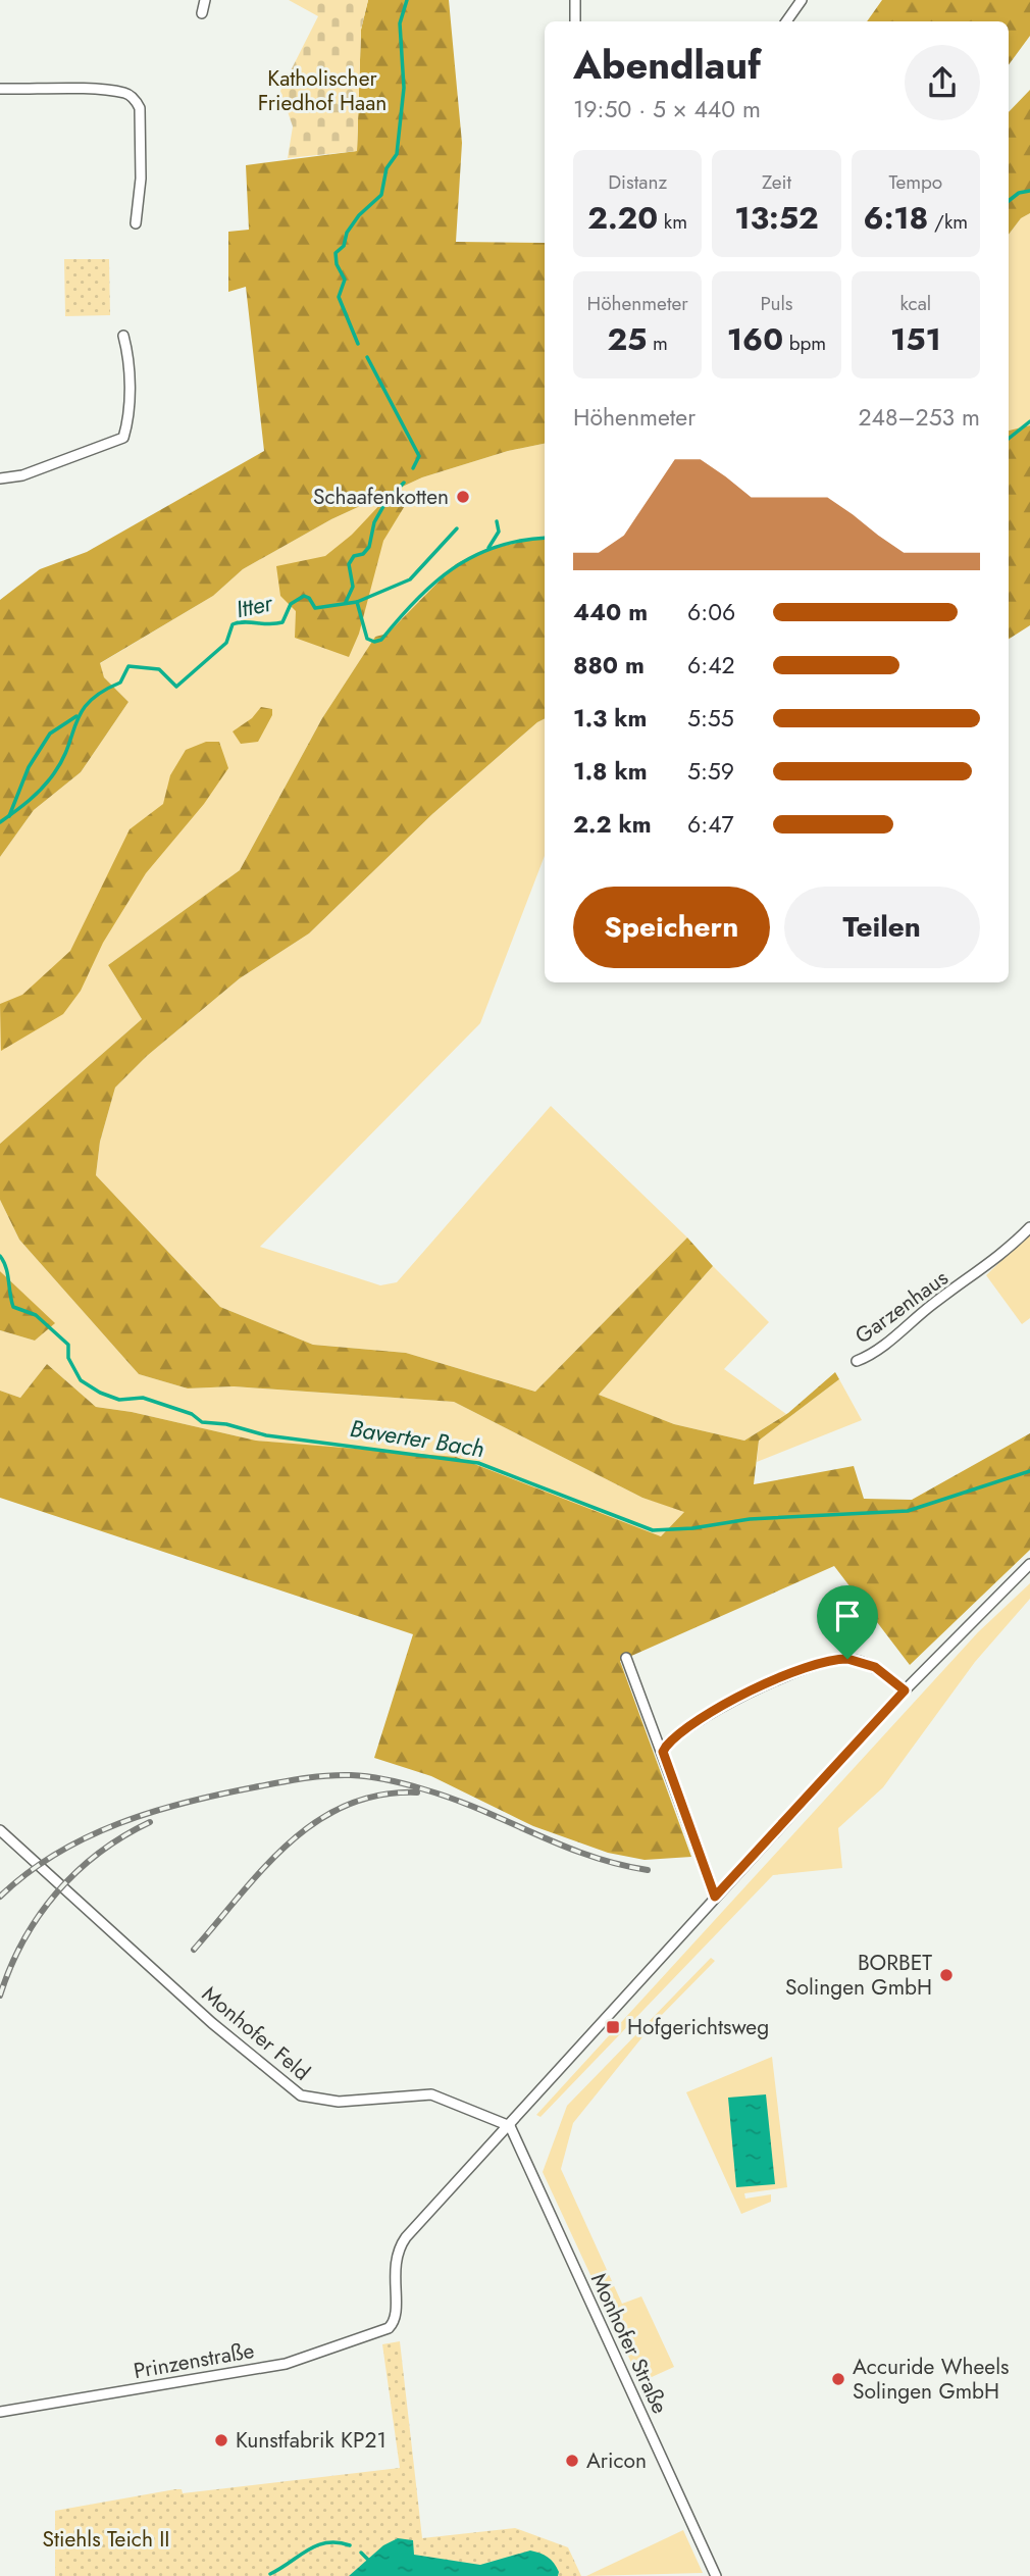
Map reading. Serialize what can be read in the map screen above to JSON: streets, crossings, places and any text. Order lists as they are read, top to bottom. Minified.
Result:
{"streets":{"street":["Garzenhaus","Monhofer Feld","Monhofer Straße","Prinzenstraße"]},"crossings":[["Monhofer Feld","Monhofer Straße"],["Monhofer Feld","Prinzenstraße"],["Monhofer Straße","Prinzenstraße"]],"water":["Itter","Baverter Bach"],"parks":["Katholischer Friedhof Haan","Stiehls Teich II"],"places":{"other":["Schaafenkotten","BORBET Solingen GmbH","Accuride Wheels Solingen GmbH","Kunstfabrik KP21","Aricon"],"transit":["Hofgerichtsweg"]},"page":{"heading":["Abendlauf","19:50 · 5 × 440 m"],"stats":[["Distanz","2.20 km"],["Zeit","13:52"],["Tempo","6:18 /km"],["Höhenmeter","25 m"],["Puls","160 bpm"],["kcal","151"]],"chart":["Höhenmeter","248–253 m"],"list":[{"name":"440 m","note":"6:06"},{"name":"880 m","note":"6:42"},{"name":"1.3 km","note":"5:55"},{"name":"1.8 km","note":"5:59"},{"name":"2.2 km","note":"6:47"}],"buttons":["Speichern","Teilen"]}}
